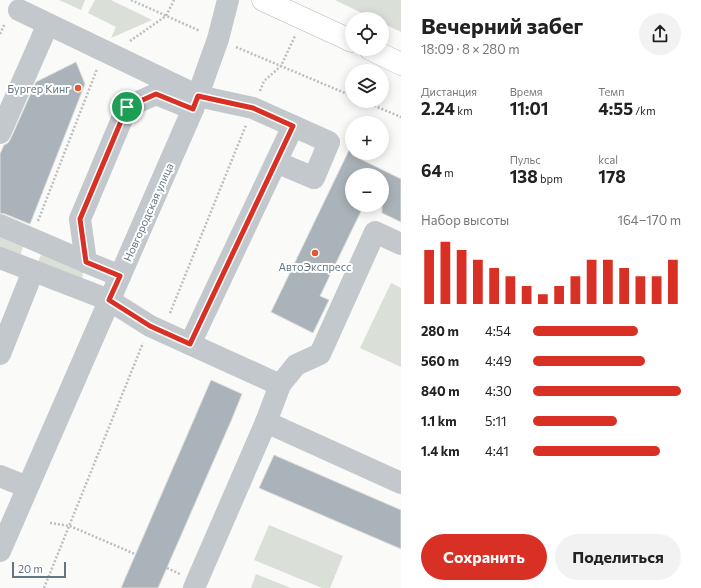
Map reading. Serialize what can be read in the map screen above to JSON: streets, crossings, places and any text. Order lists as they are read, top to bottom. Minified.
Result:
{"streets":{"street":["Новгородская улица"]},"places":["Бургер Кинг","АвтоЭкспресс"],"scale_bar":"20 m","page":{"heading":["Вечерний забег","18:09 · 8 × 280 m"],"map_buttons":["+","−"],"stats":[["Дистанция","2.24 km"],["Время","11:01"],["Темп","4:55 /km"],["64 m"],["Пульс","138 bpm"],["kcal","178"]],"chart":["Набор высоты","164–170 m"],"list":[{"name":"280 m","note":"4:54"},{"name":"560 m","note":"4:49"},{"name":"840 m","note":"4:30"},{"name":"1.1 km","note":"5:11"},{"name":"1.4 km","note":"4:41"}],"buttons":["Сохранить","Поделиться"],"scale":"20 m"}}
